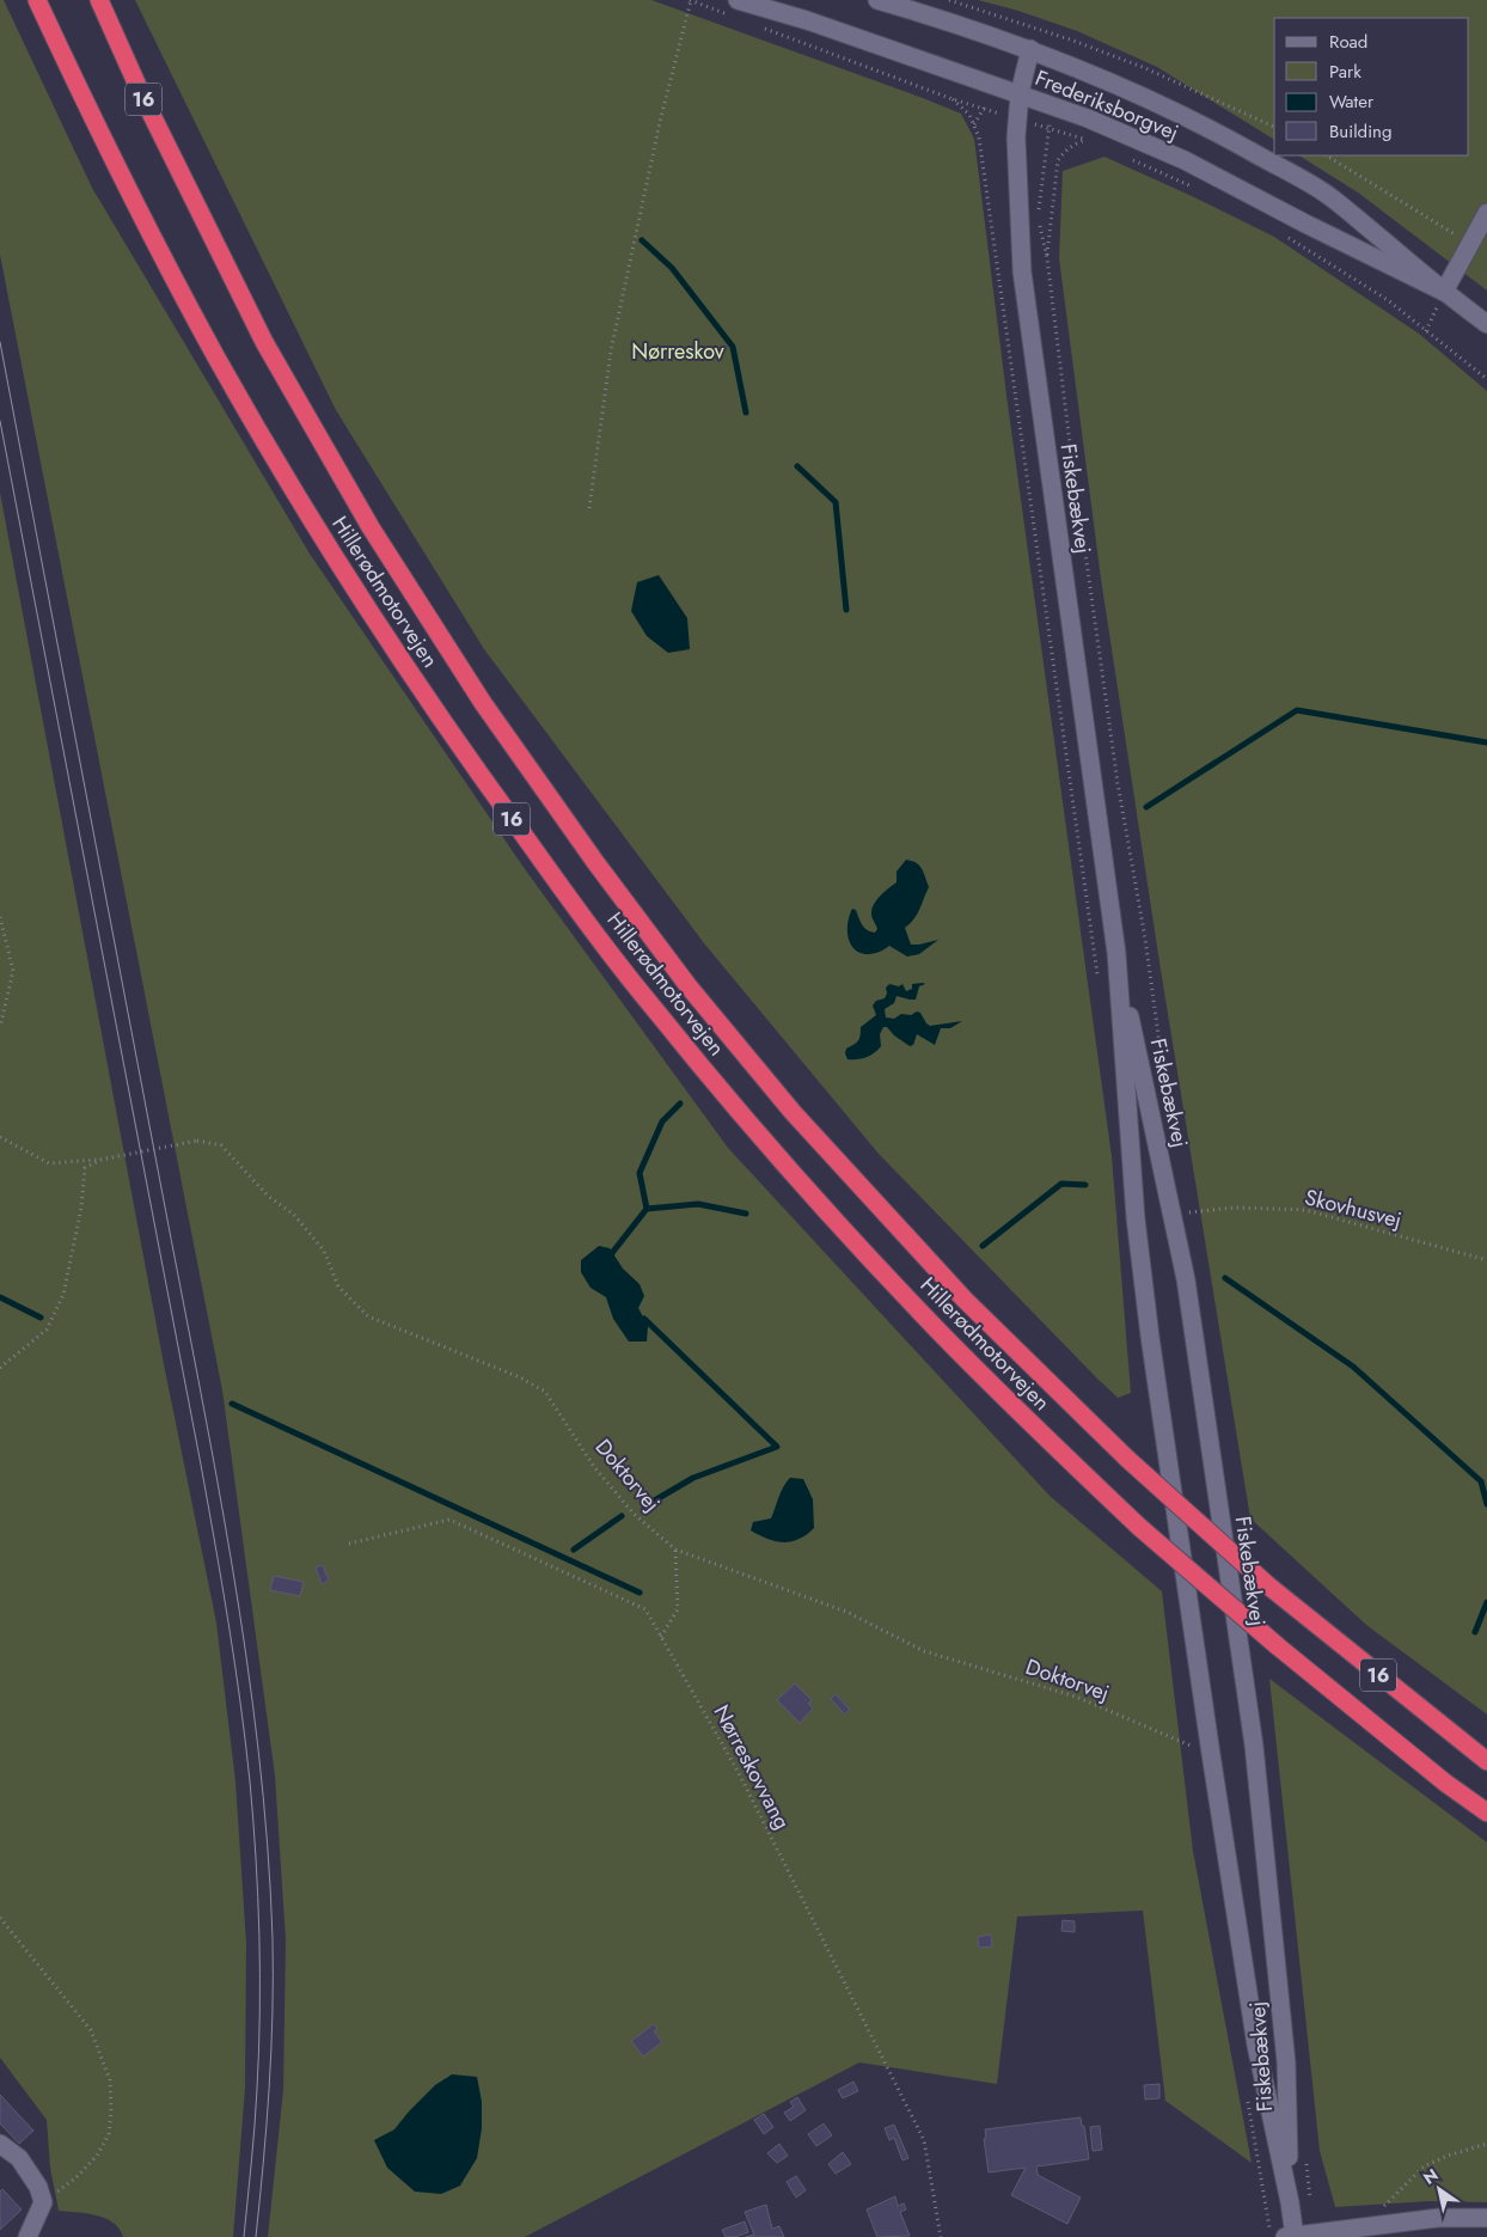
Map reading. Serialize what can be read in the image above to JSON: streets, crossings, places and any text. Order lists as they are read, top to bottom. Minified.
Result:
{"streets":{"highway":["16","Hillerødmotorvejen"],"street":["Frederiksborgvej","Fiskebækvej"],"path":["Skovhusvej","Doktorvej","Nørreskovvang"]},"crossings":[["Frederiksborgvej","Fiskebækvej"],["Fiskebækvej","Skovhusvej"],["Fiskebækvej","Doktorvej"]],"parks":["Nørreskov"],"legend":["Road","Park","Water","Building"],"north":"top left"}
